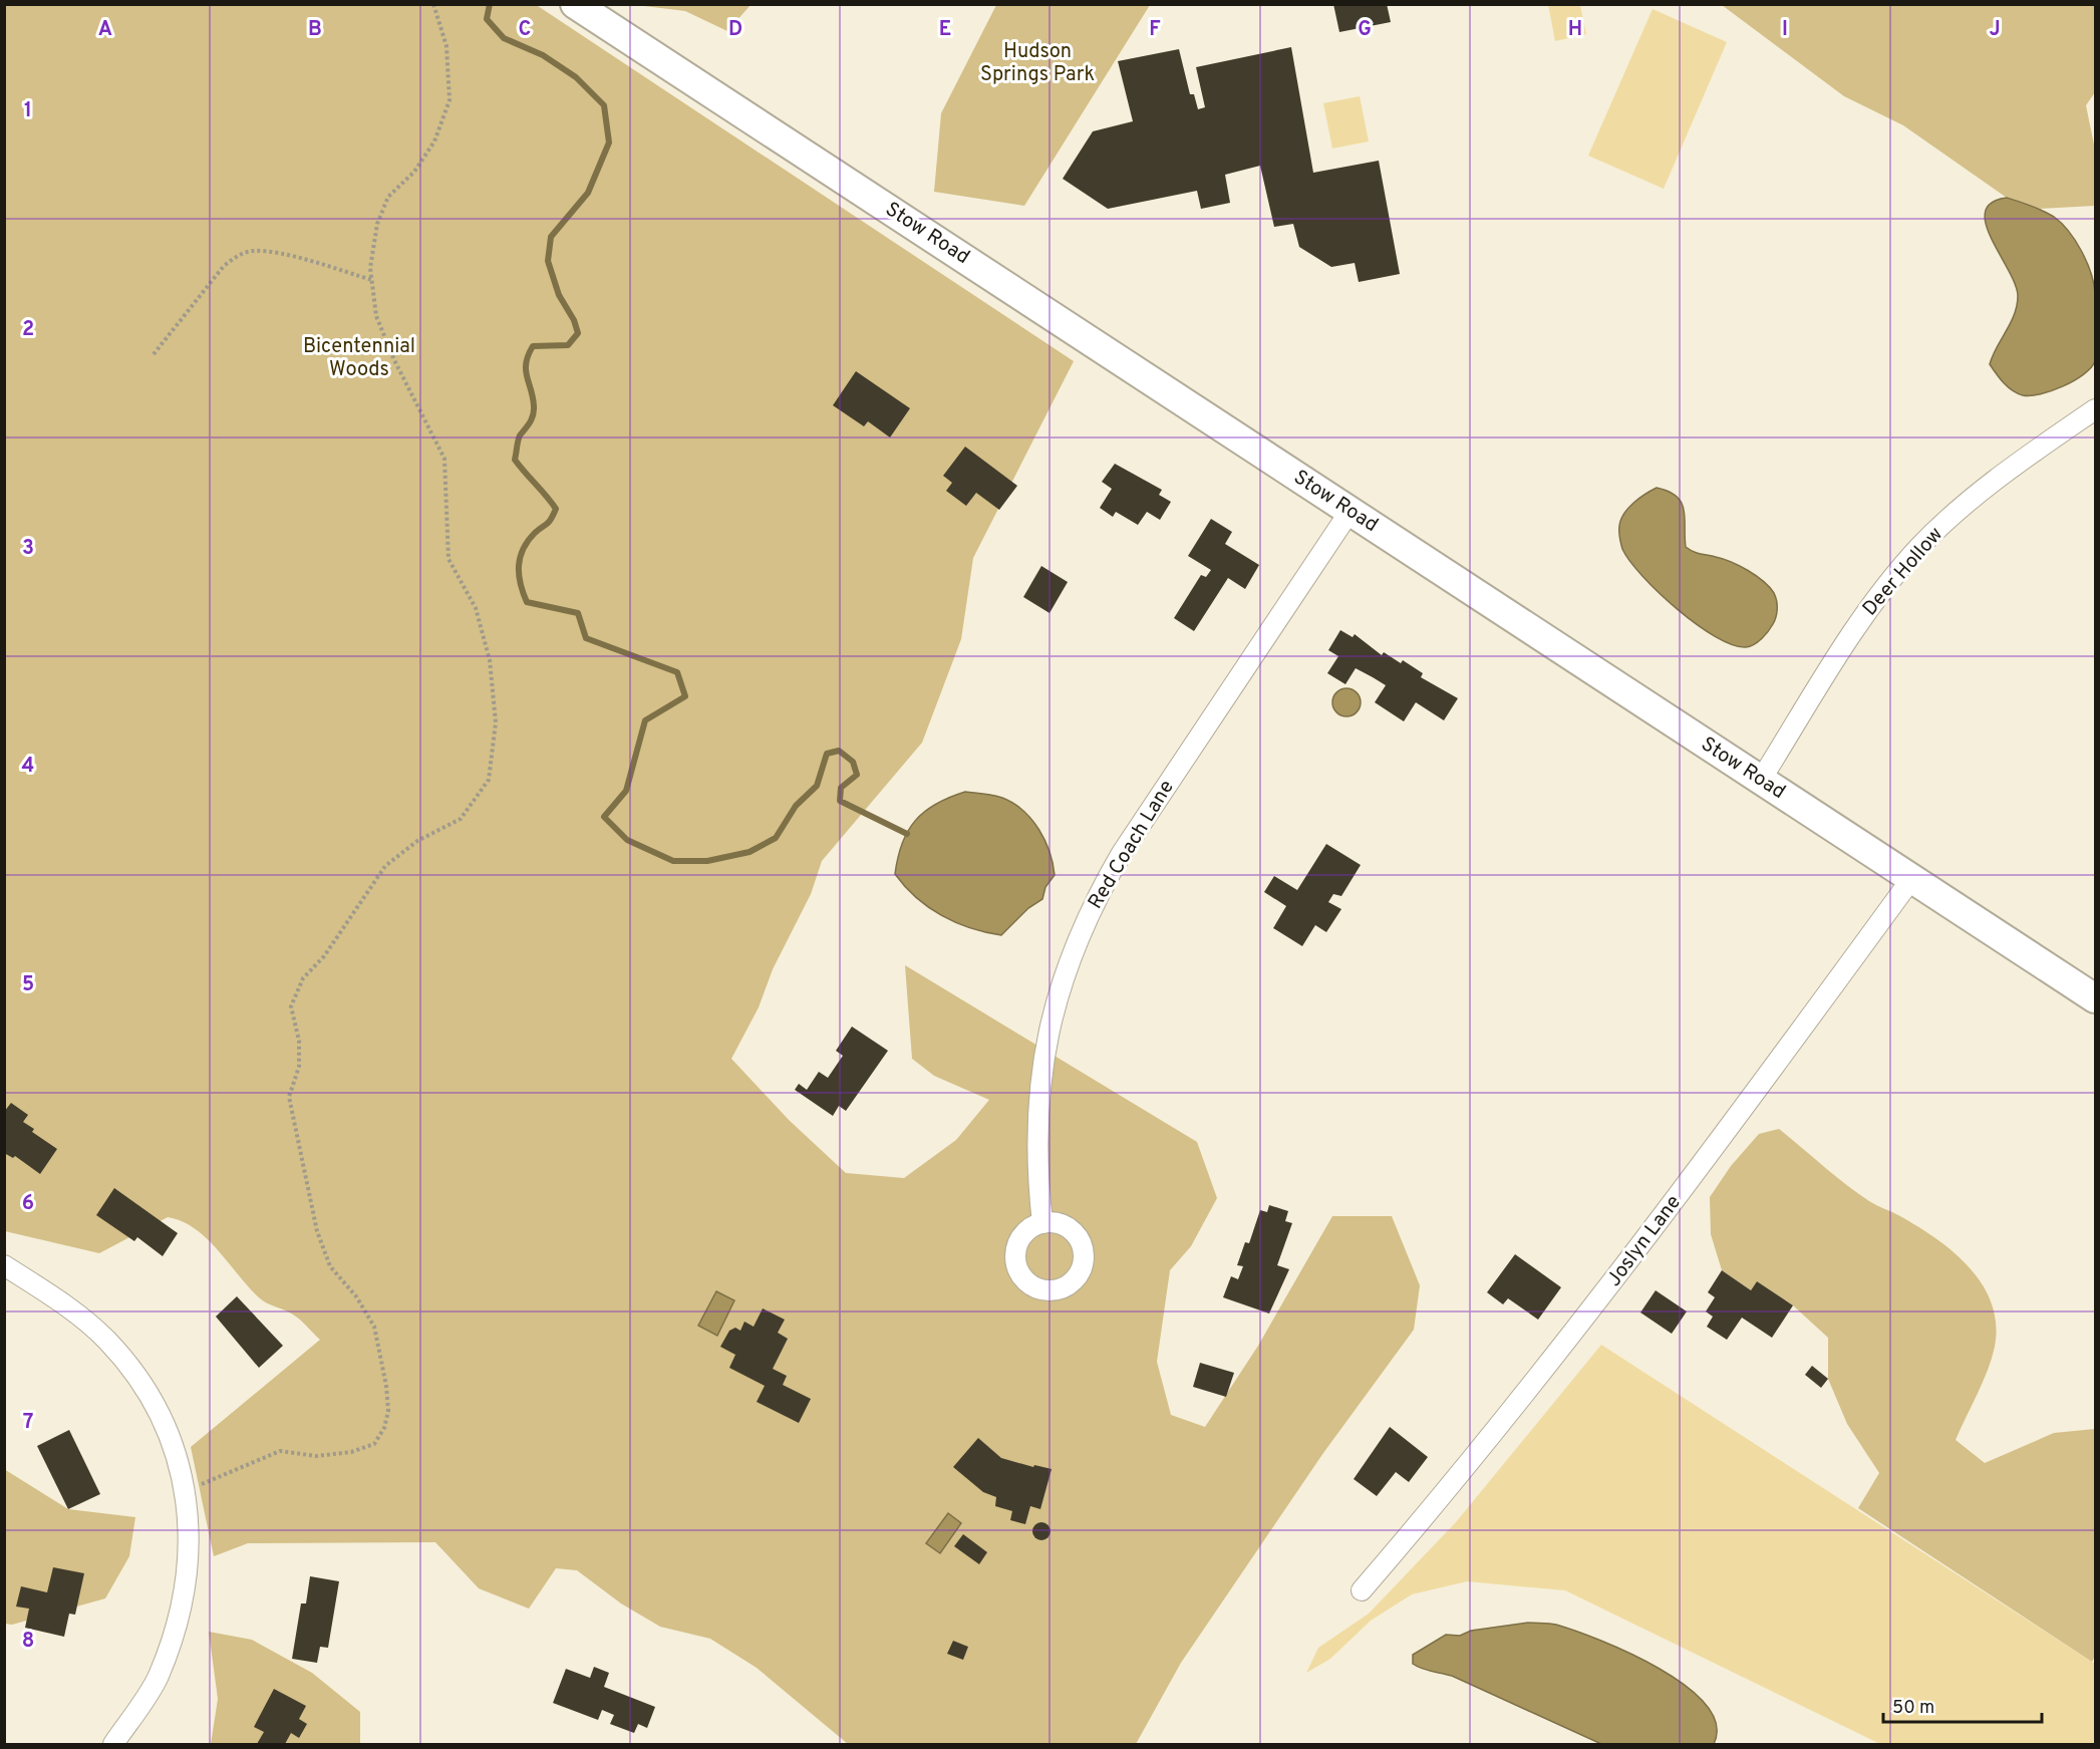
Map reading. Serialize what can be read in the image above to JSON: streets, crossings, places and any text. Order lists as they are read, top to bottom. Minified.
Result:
{"streets":{"street":["Stow Road","Deer Hollow","Red Coach Lane","Joslyn Lane"]},"crossings":[["Stow Road","Deer Hollow"],["Stow Road","Red Coach Lane"],["Stow Road","Joslyn Lane"]],"parks":["Hudson Springs Park","Bicentennial Woods"],"scale_bar":"50 m","grid":{"columns":["A","B","C","D","E","F","G","H","I","J"],"rows":["1","2","3","4","5","6","7","8"]}}
